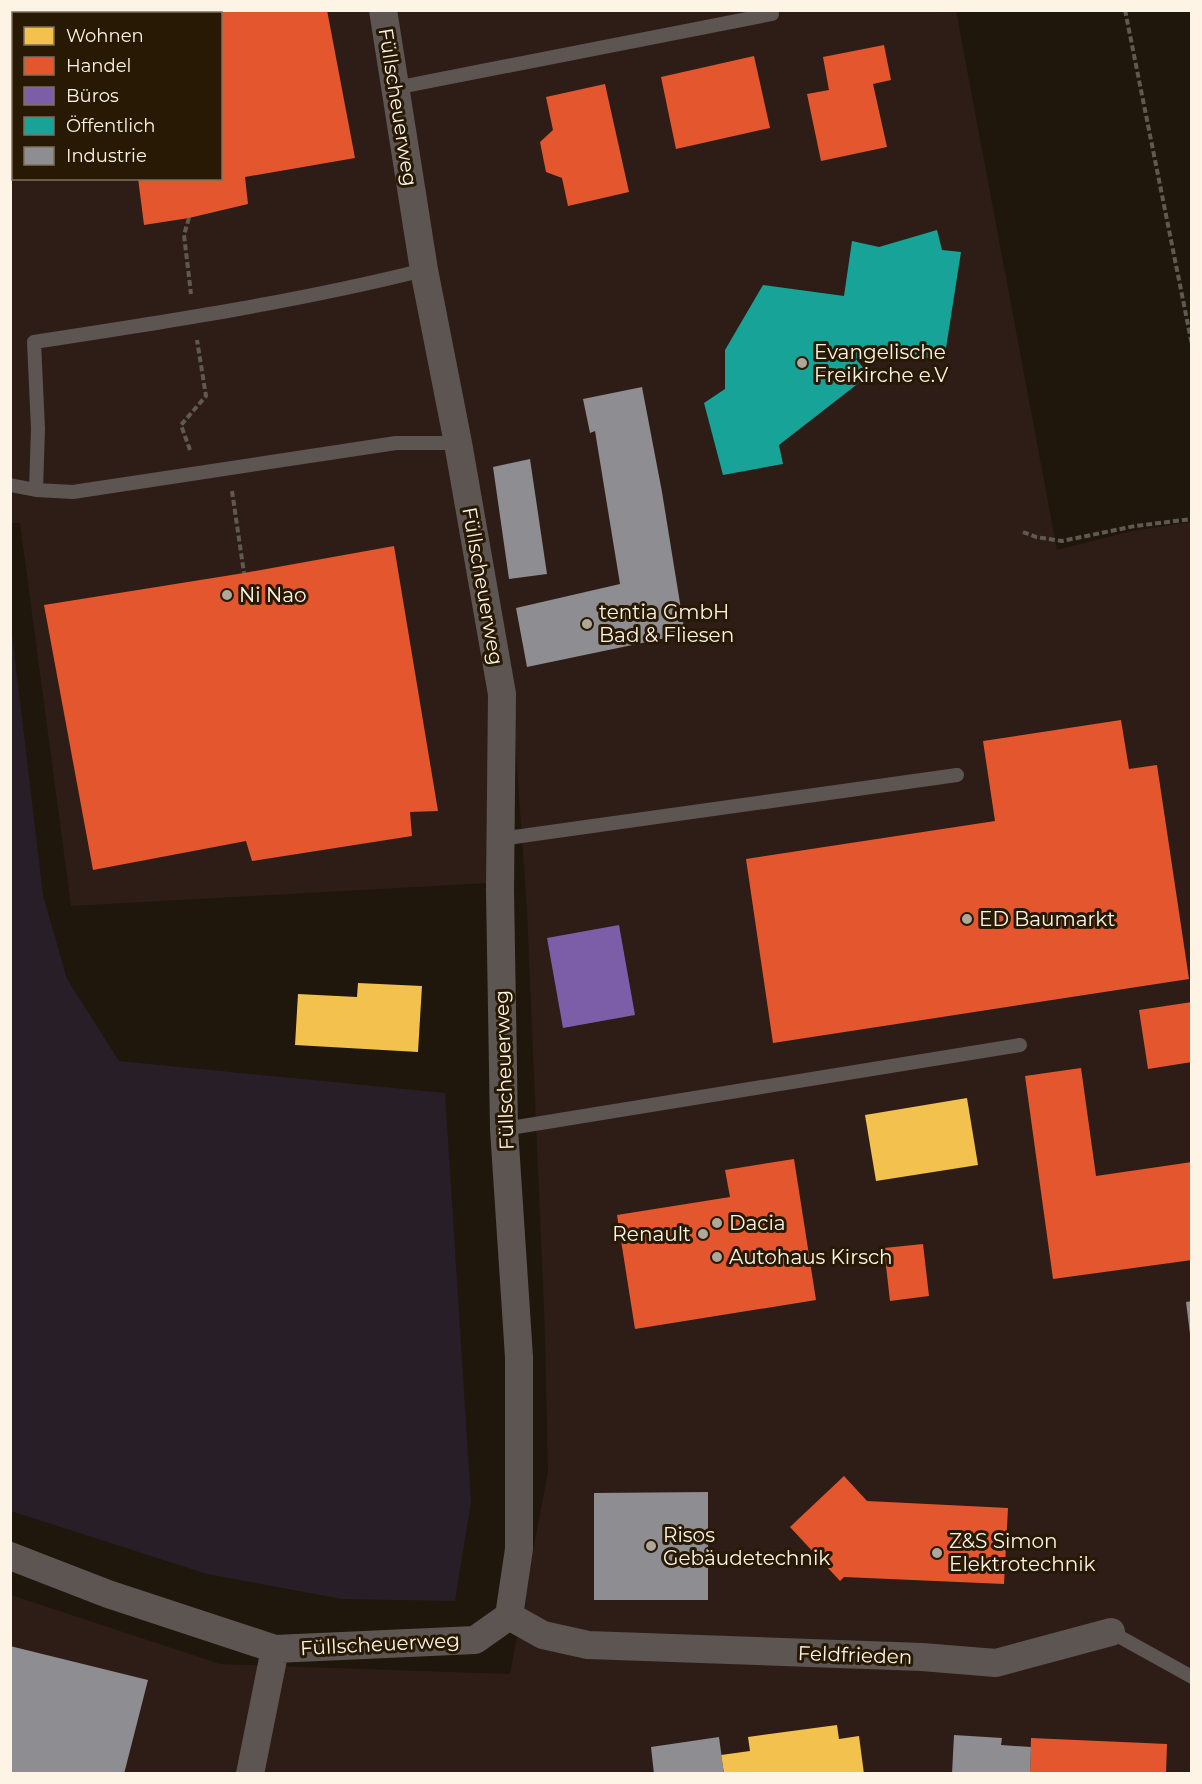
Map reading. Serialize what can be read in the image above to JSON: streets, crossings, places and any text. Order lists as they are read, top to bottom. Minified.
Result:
{"streets":{"street":["Füllscheuerweg","Feldfrieden"]},"crossings":[["Füllscheuerweg","Feldfrieden"]],"places":["Evangelische Freikirche e.V","Ni Nao","tentia GmbH Bad & Fliesen","ED Baumarkt","Dacia","Renault","Autohaus Kirsch","Risos Gebäudetechnik","Z&S Simon Elektrotechnik"],"legend":["Wohnen","Handel","Büros","Öffentlich","Industrie"]}
